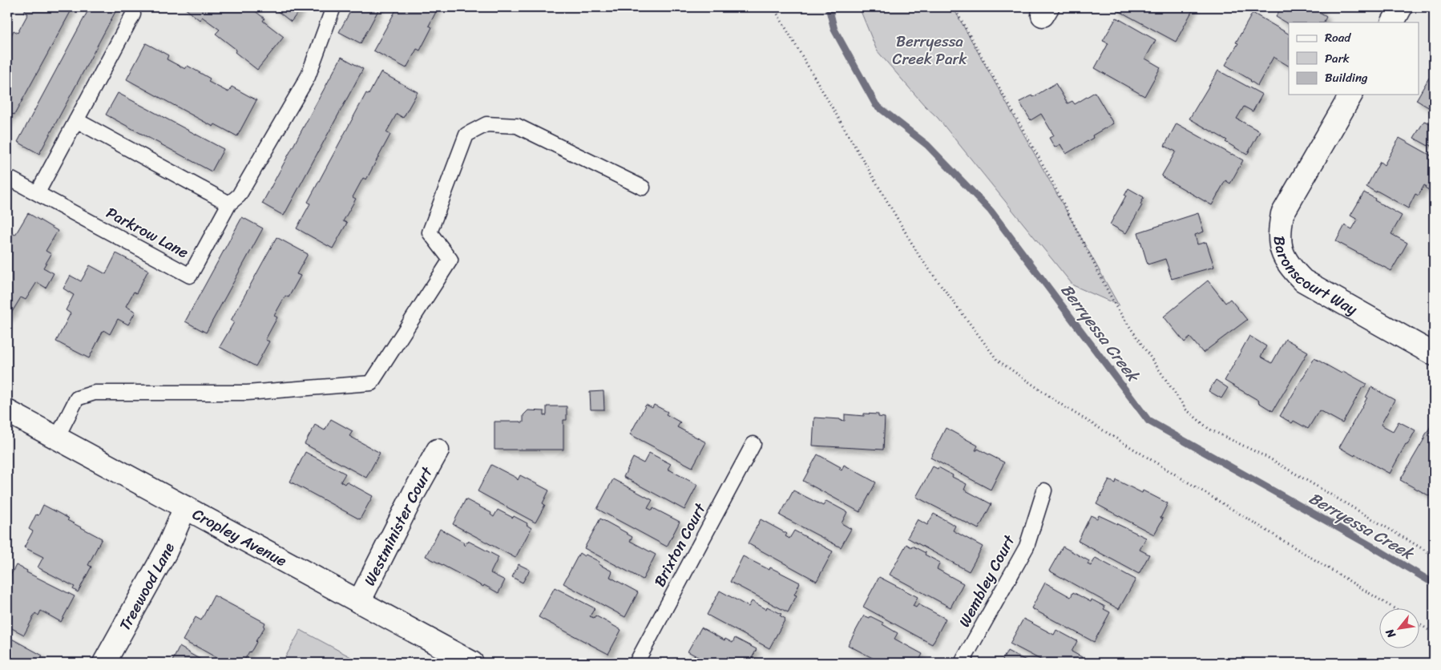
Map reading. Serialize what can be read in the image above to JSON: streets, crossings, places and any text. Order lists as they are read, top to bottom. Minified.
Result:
{"streets":{"street":["Baronscourt Way","Westminister Court","Cropley Avenue","Treewood Lane"],"lane":["Parkrow Lane","Brixton Court","Wembley Court"]},"crossings":[["Westminister Court","Cropley Avenue"],["Cropley Avenue","Treewood Lane"]],"water":["Berryessa Creek"],"parks":["Berryessa Creek Park"],"legend":["Road","Park","Building"],"north":"bottom left"}
